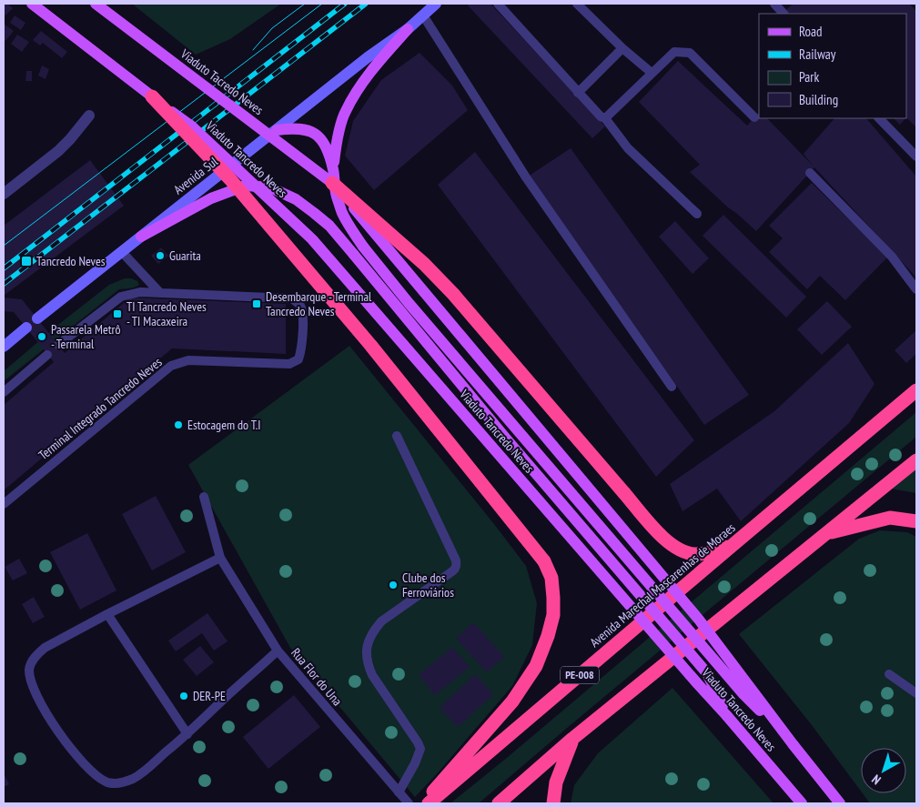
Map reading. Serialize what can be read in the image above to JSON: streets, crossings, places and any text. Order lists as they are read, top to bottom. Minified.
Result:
{"streets":{"highway":["Avenida Marechal Mascarenhas de Moraes","PE-008"],"main road":["Viaduto Tacredo Neves","Viaduto Tancredo Neves"],"street":["Avenida Sul"],"lane":["Terminal Integrado Tancredo Neves","Rua Flor do Una"]},"crossings":[["Viaduto Tacredo Neves","Viaduto Tancredo Neves"]],"places":{"other":["Guarita","Passarela Metrô - Terminal","Estocagem do T.I","Clube dos Ferroviários","DER-PE"],"transit":["Tancredo Neves","Desembarque - Terminal Tancredo Neves","TI Tancredo Neves - TI Macaxeira"]},"legend":["Road","Railway","Park","Building"],"north":"bottom left"}
